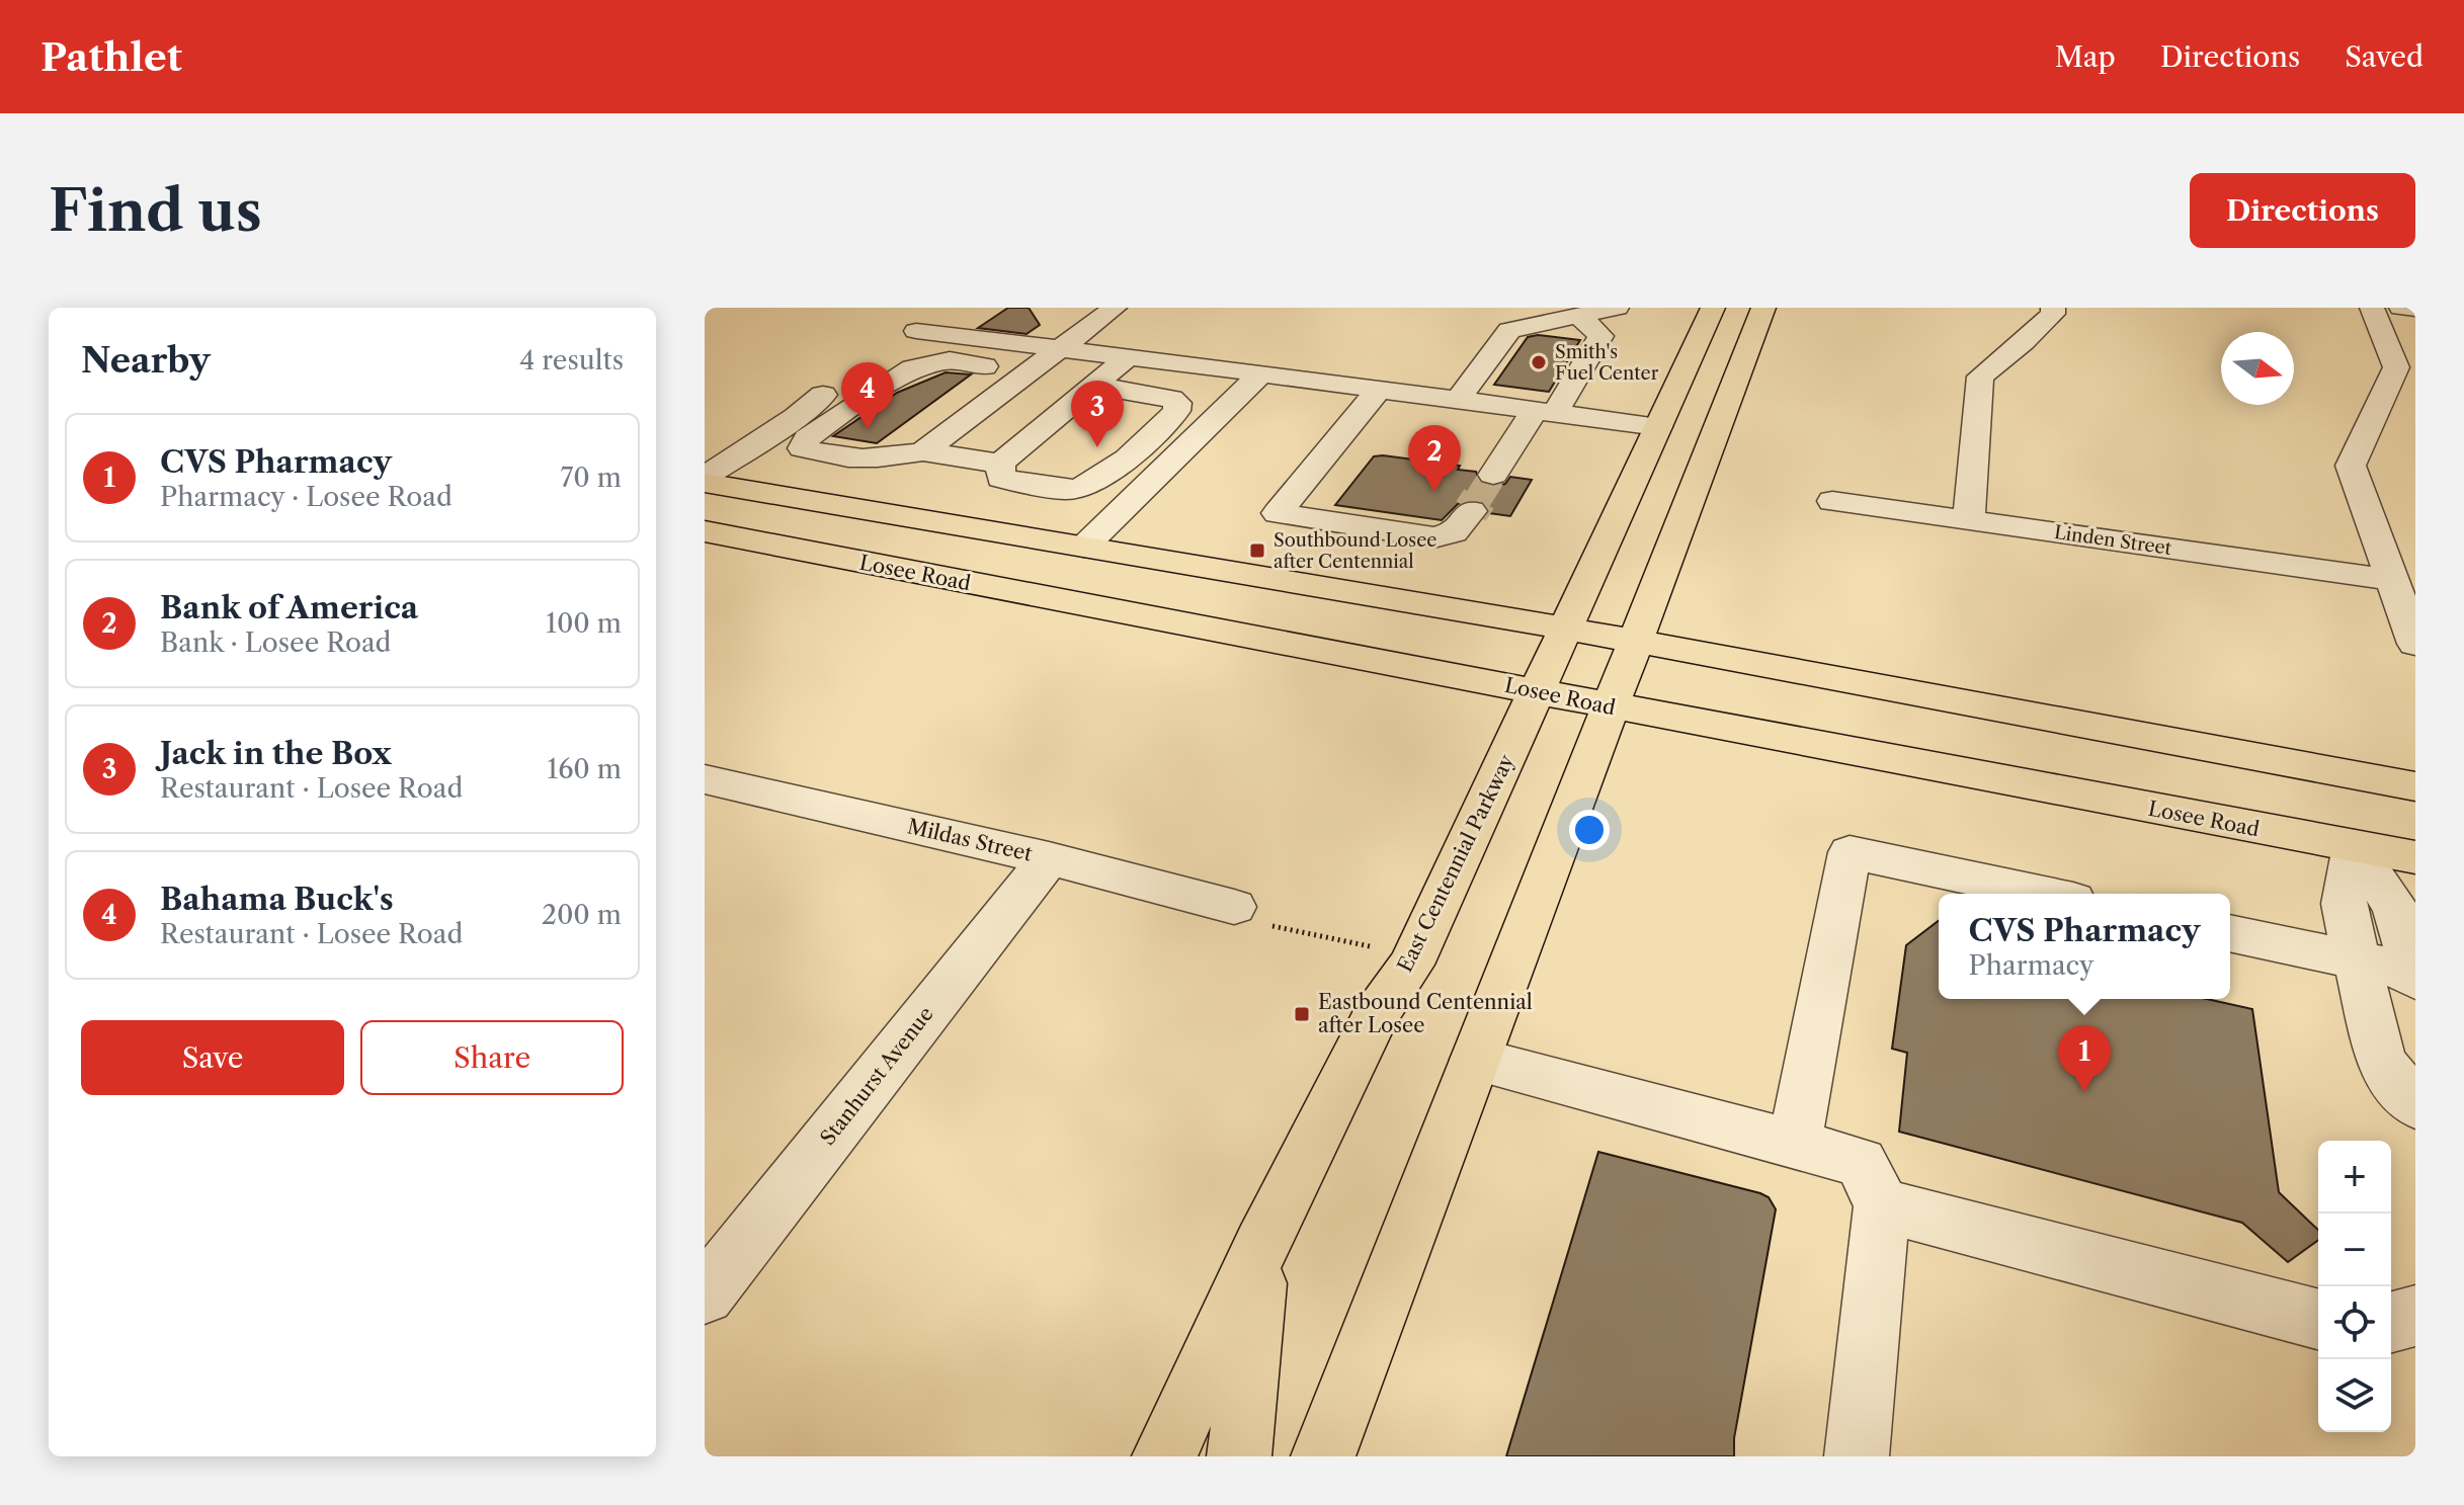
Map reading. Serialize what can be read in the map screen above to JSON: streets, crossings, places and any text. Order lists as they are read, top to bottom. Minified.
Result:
{"streets":{"main road":["Losee Road","East Centennial Parkway"],"street":["Linden Street","Mildas Street","Stanhurst Avenue"]},"crossings":[["Losee Road","East Centennial Parkway"],["Mildas Street","Stanhurst Avenue"]],"places":{"other":["Smith's Fuel Center"],"transit":["Southbound Losee after Centennial","Eastbound Centennial after Losee"]},"north":"right","page":{"header":"Pathlet","nav":["Map","Directions","Saved"],"buttons":["Directions",["Save","Share"]],"title":"Find us","heading":["Nearby","4 results"],"pins":["4","3","2","1"],"list":[{"mark":"1","name":"CVS Pharmacy","note":"Pharmacy · Losee Road","value":"70 m"},{"mark":"2","name":"Bank of America","note":"Bank · Losee Road","value":"100 m"},{"mark":"3","name":"Jack in the Box","note":"Restaurant · Losee Road","value":"160 m"},{"mark":"4","name":"Bahama Buck's","note":"Restaurant · Losee Road","value":"200 m"}],"popup":["CVS Pharmacy","Pharmacy"],"map_buttons":["+","−"]}}
